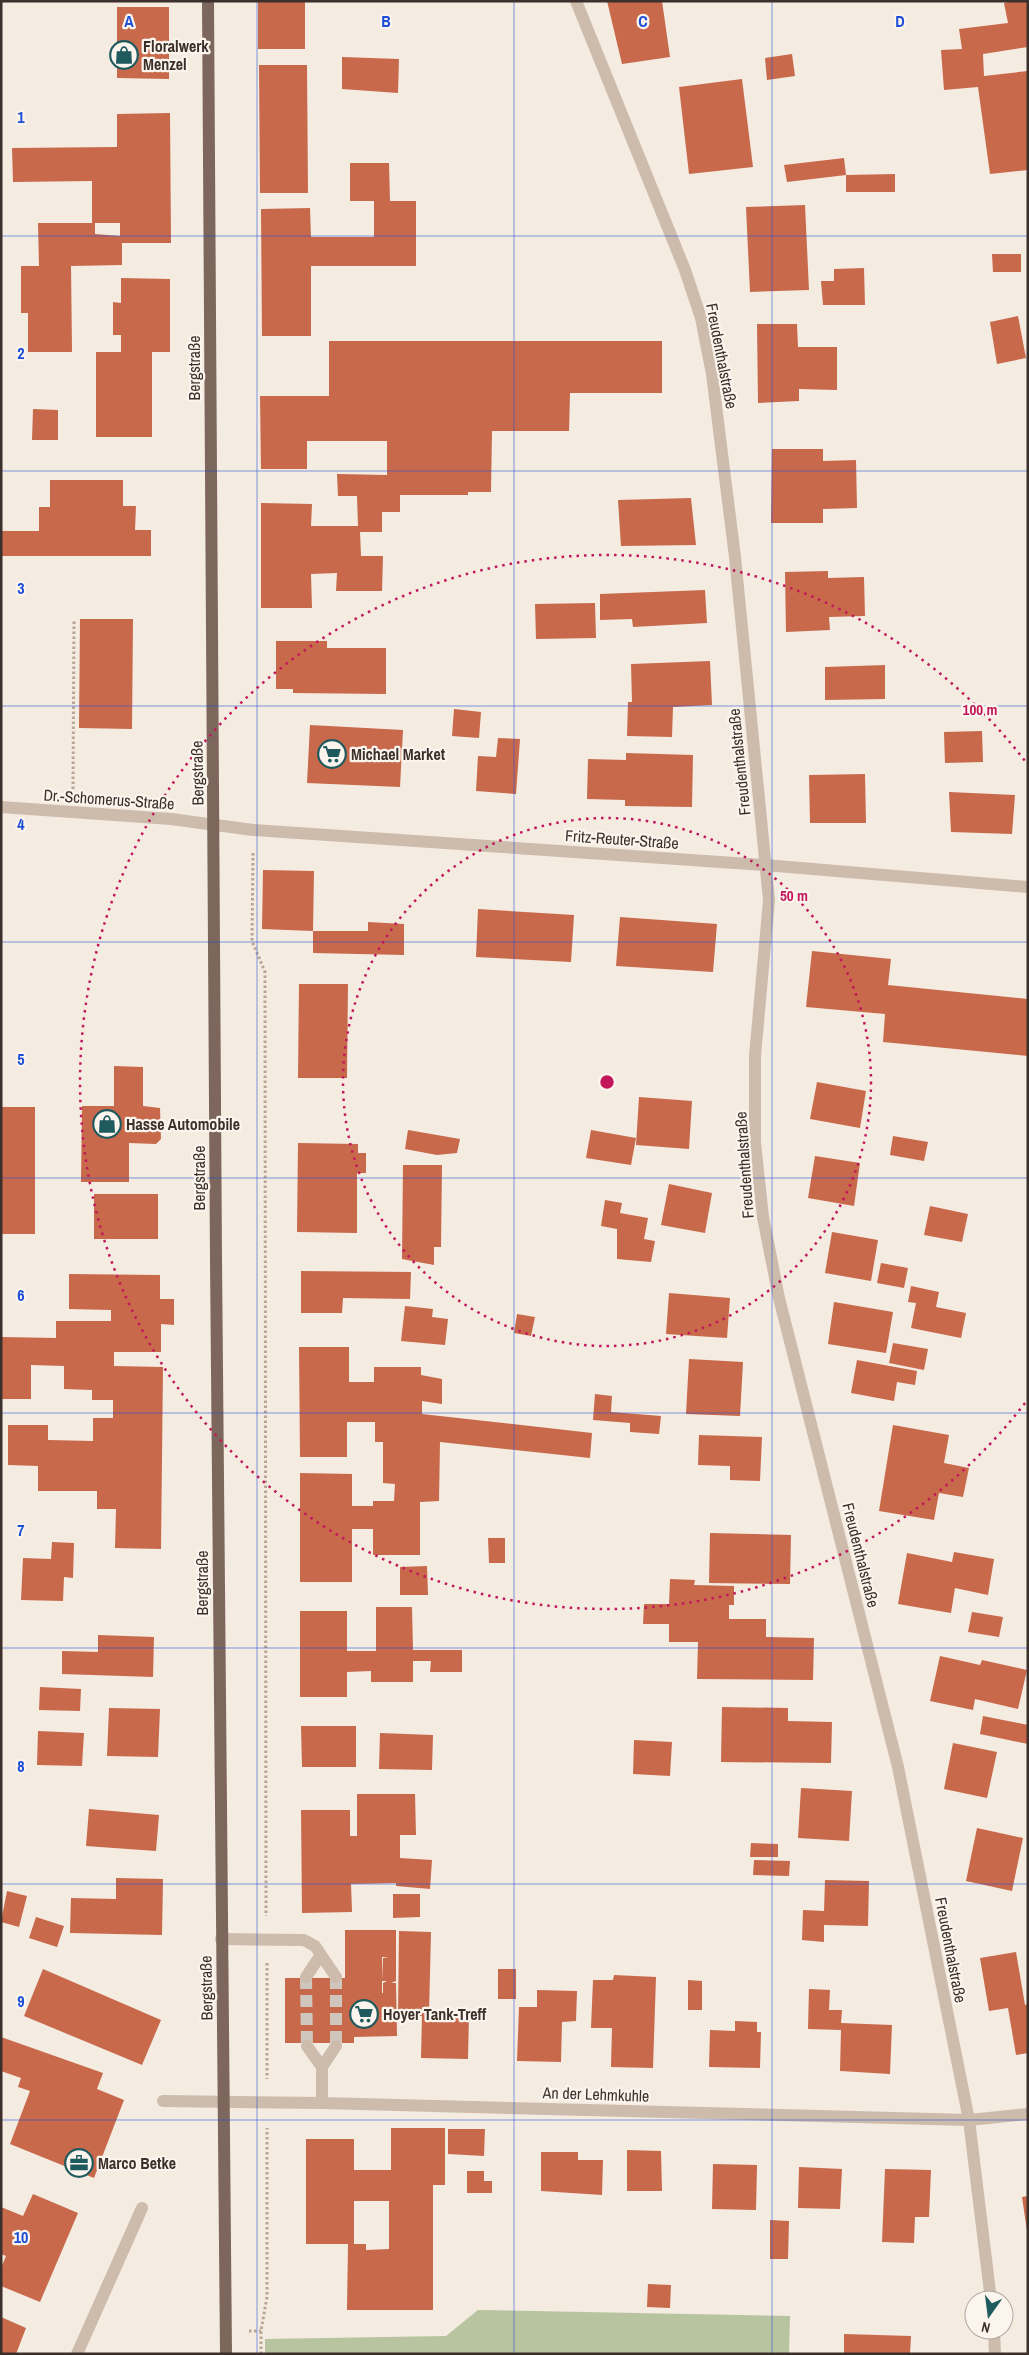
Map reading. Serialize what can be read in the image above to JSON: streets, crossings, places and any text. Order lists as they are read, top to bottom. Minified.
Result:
{"streets":{"main road":["Bergstraße"],"street":["Freudenthalstraße","Dr.-Schomerus-Straße","Fritz-Reuter-Straße","An der Lehmkuhle"]},"crossings":[["Freudenthalstraße","Fritz-Reuter-Straße"],["Freudenthalstraße","An der Lehmkuhle"],["Bergstraße","Dr.-Schomerus-Straße"],["Bergstraße","Fritz-Reuter-Straße"],["Bergstraße","An der Lehmkuhle"],["Dr.-Schomerus-Straße","Fritz-Reuter-Straße"]],"places":{"shop":["Floralwerk Menzel","Hasse Automobile"],"supermarket":["Michael Market","Hoyer Tank-Treff"],"office":["Marco Betke"]},"north":"bottom","grid":{"columns":["A","B","C","D"],"rows":["1","2","3","4","5","6","7","8","9","10"]},"rings":["100 m","50 m"]}
